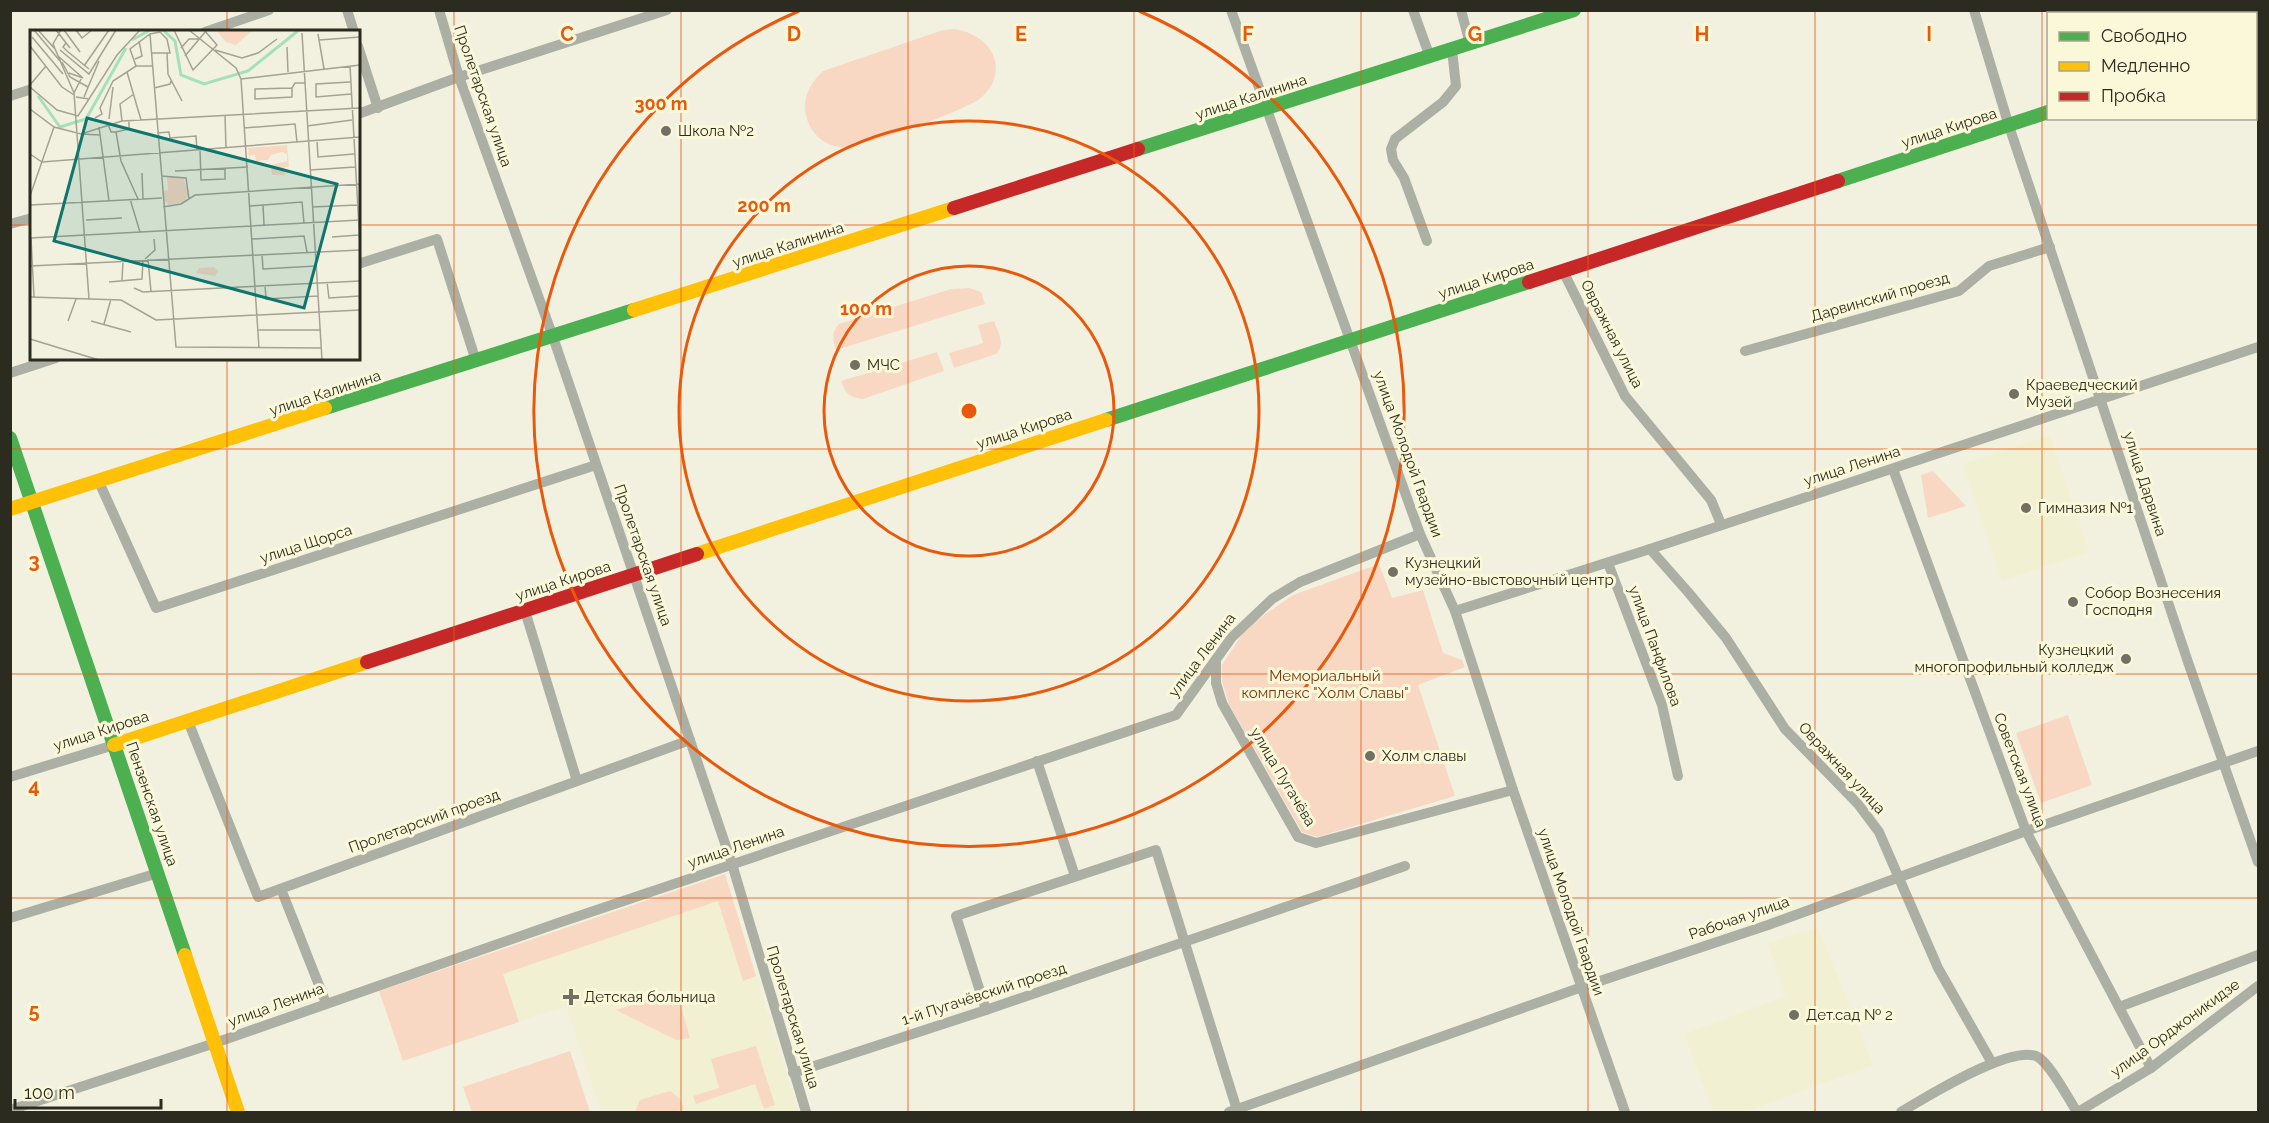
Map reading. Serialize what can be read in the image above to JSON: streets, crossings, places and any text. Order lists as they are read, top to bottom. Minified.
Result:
{"streets":{"street":["Пролетарская улица","улица Калинина","улица Кирова","Дарвинский проезд","Овражная улица","улица Молодой Гвардии","улица Ленина","улица Дарвина","улица Щорса","улица Панфилова","Советская улица","улица Пугачёва","Пензенская улица","Пролетарский проезд","Рабочая улица","1-й Пугачёвский проезд","улица Орджоникидзе"]},"crossings":[["Пролетарская улица","улица Калинина"],["Пролетарская улица","улица Кирова"],["Пролетарская улица","улица Ленина"],["Пролетарская улица","улица Щорса"],["Пролетарская улица","Пролетарский проезд"],["Пролетарская улица","1-й Пугачёвский проезд"],["улица Калинина","улица Молодой Гвардии"],["улица Калинина","улица Щорса"],["улица Калинина","Пензенская улица"],["улица Кирова","Овражная улица"],["улица Кирова","улица Молодой Гвардии"],["улица Кирова","улица Дарвина"],["улица Кирова","Пензенская улица"],["улица Кирова","Пролетарский проезд"],["Дарвинский проезд","улица Дарвина"],["Овражная улица","улица Ленина"],["Овражная улица","Рабочая улица"],["Овражная улица","улица Орджоникидзе"],["улица Молодой Гвардии","улица Ленина"],["улица Молодой Гвардии","улица Пугачёва"],["улица Молодой Гвардии","Рабочая улица"],["улица Ленина","улица Дарвина"],["улица Ленина","улица Панфилова"],["улица Ленина","Советская улица"],["улица Ленина","улица Пугачёва"],["улица Ленина","Пензенская улица"],["улица Дарвина","Рабочая улица"],["Советская улица","Рабочая улица"],["Советская улица","улица Орджоникидзе"]],"parks":["Мемориальный комплекс \"Холм Славы\""],"places":{"other":["Школа №2","МЧС","Краеведческий Музей","Гимназия №1","Кузнецкий музейно-выстовочный центр","Собор Вознесения Господня","Кузнецкий многопрофильный колледж","Холм славы","Дет.сад № 2"],"health":["Детская больница"]},"legend":["Свободно","Медленно","Пробка"],"scale_bar":"100 m","grid":{"columns":["C","D","E","F","G","H","I"],"rows":["3","4","5"]},"rings":["300 m","200 m","100 m"]}
